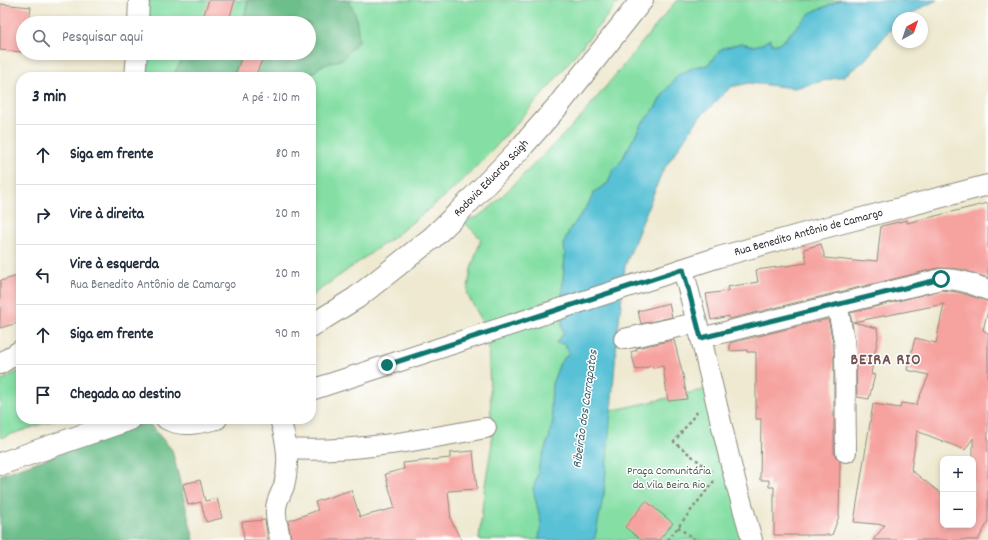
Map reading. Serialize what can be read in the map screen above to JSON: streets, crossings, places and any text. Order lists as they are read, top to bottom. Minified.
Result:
{"streets":{"highway":["Rodovia Eduardo Saigh"],"street":["Rua Benedito Antônio de Camargo"]},"districts":["BEIRA RIO"],"water":["Ribeirão dos Carrapatos"],"parks":["Praça Comunitária da Vila Beira Rio"],"north":"top right","page":{"search":"Pesquisar aqui","heading":["3 min","A pé · 210 m"],"list":[["Siga em frente","80 m"],["Vire à direita","20 m"],["Vire à esquerda","Rua Benedito Antônio de Camargo","20 m"],["Siga em frente","90 m"],"Chegada ao destino"],"map_buttons":["+","−"]}}
